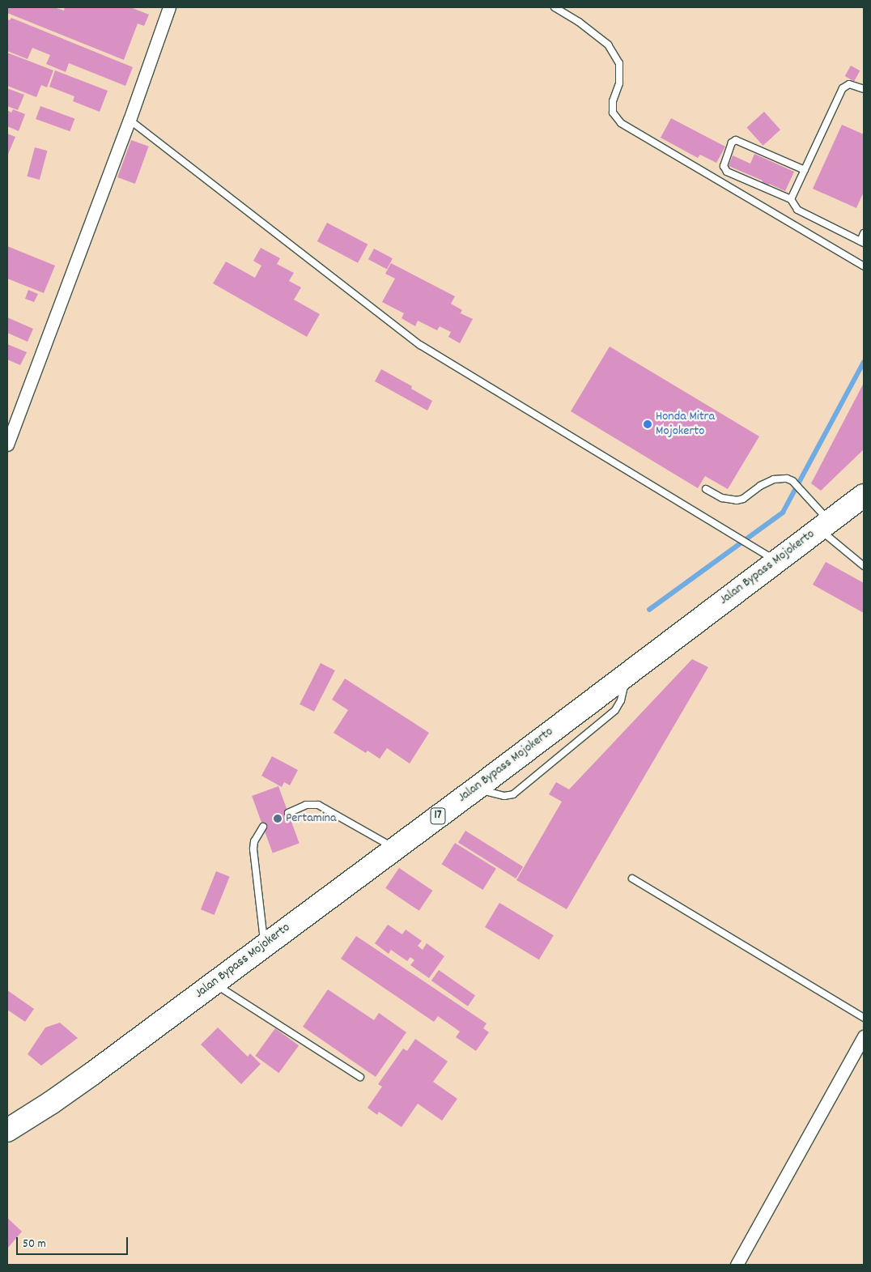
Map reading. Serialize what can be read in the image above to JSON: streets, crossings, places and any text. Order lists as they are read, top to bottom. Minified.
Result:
{"streets":{"highway":["Jalan Bypass Mojokerto","17"]},"places":["Honda Mitra Mojokerto","Pertamina"],"scale_bar":"50 m"}
